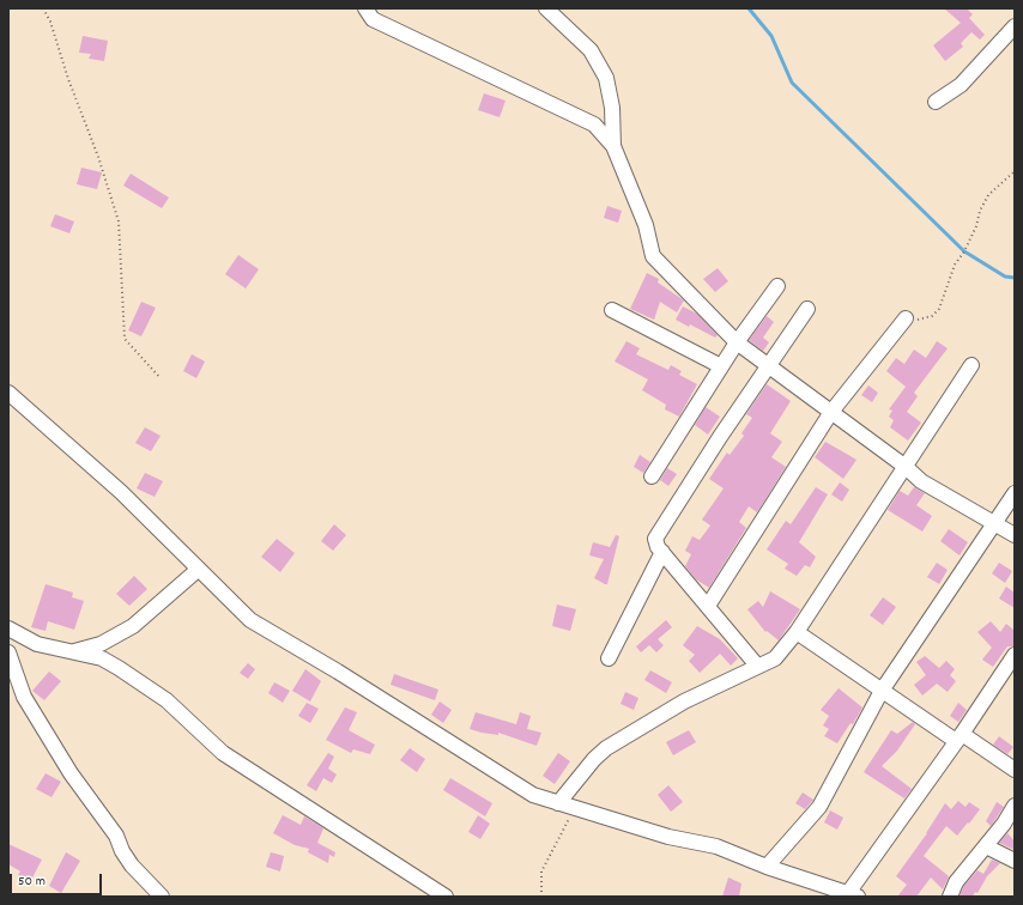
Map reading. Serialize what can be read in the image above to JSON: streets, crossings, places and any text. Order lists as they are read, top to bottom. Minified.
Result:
{"scale_bar":"50 m"}
